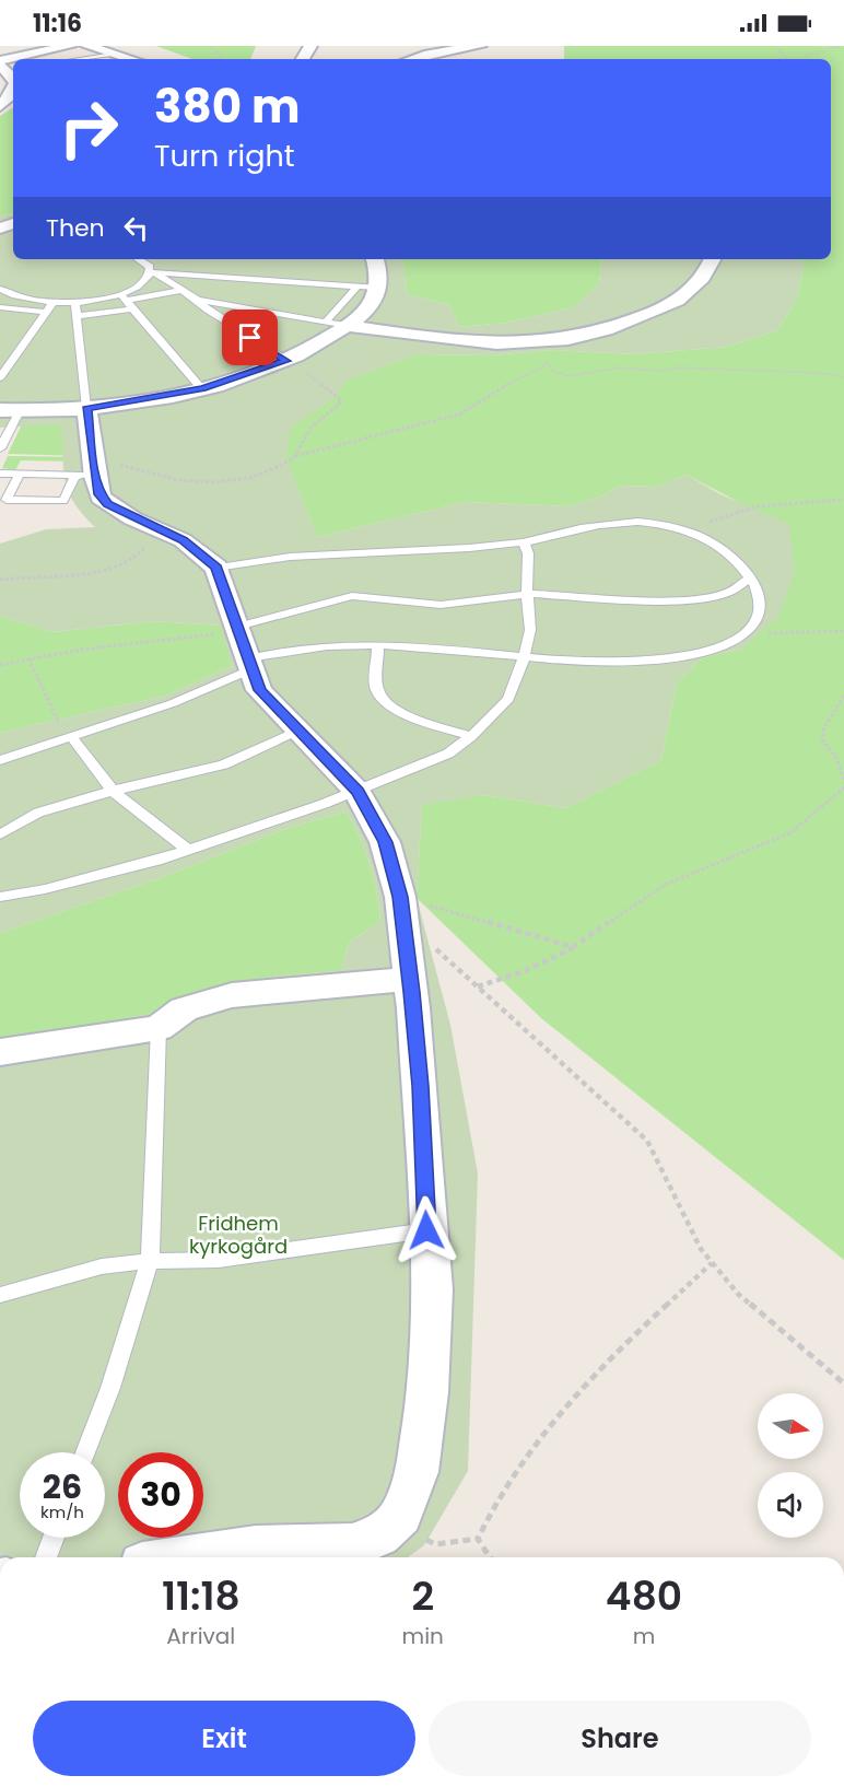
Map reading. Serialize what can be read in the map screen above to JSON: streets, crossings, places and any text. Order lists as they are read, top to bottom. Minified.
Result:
{"parks":["Fridhem kyrkogård"],"north":"right","page":{"status":"11:16","turn":["380 m","Turn right"],"then":"Then","speed":"26 km/h","limit":"30","eta":["11:18","Arrival","2","min","480","m"],"buttons":["Exit","Share"]}}
